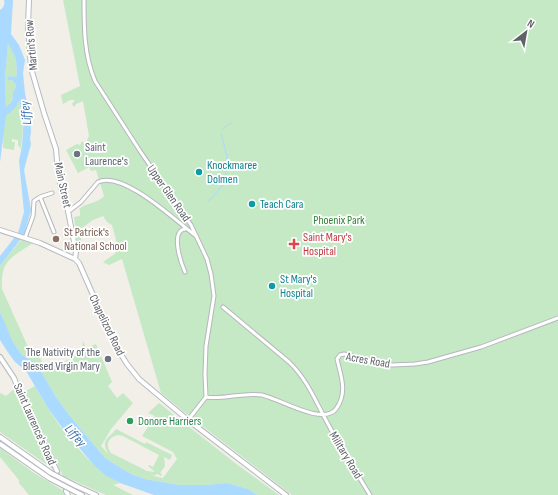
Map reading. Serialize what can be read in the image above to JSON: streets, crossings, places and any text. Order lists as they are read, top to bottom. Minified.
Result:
{"streets":{"main road":["Martin's Row","Main Street","Chapelizod Road","Saint Laurence's Road"],"street":["Upper Glen Road","Acres Road","Military Road"]},"crossings":[["Martin's Row","Main Street"],["Main Street","Chapelizod Road"],["Acres Road","Military Road"]],"water":["Liffey"],"parks":["Phoenix Park"],"places":{"other":["Saint Laurence's","Knockmaree Dolmen","Teach Cara","St Patrick's National School","St Mary's Hospital","The Nativity of the Blessed Virgin Mary","Donore Harriers"],"health":["Saint Mary's Hospital"]},"north":"top right"}
